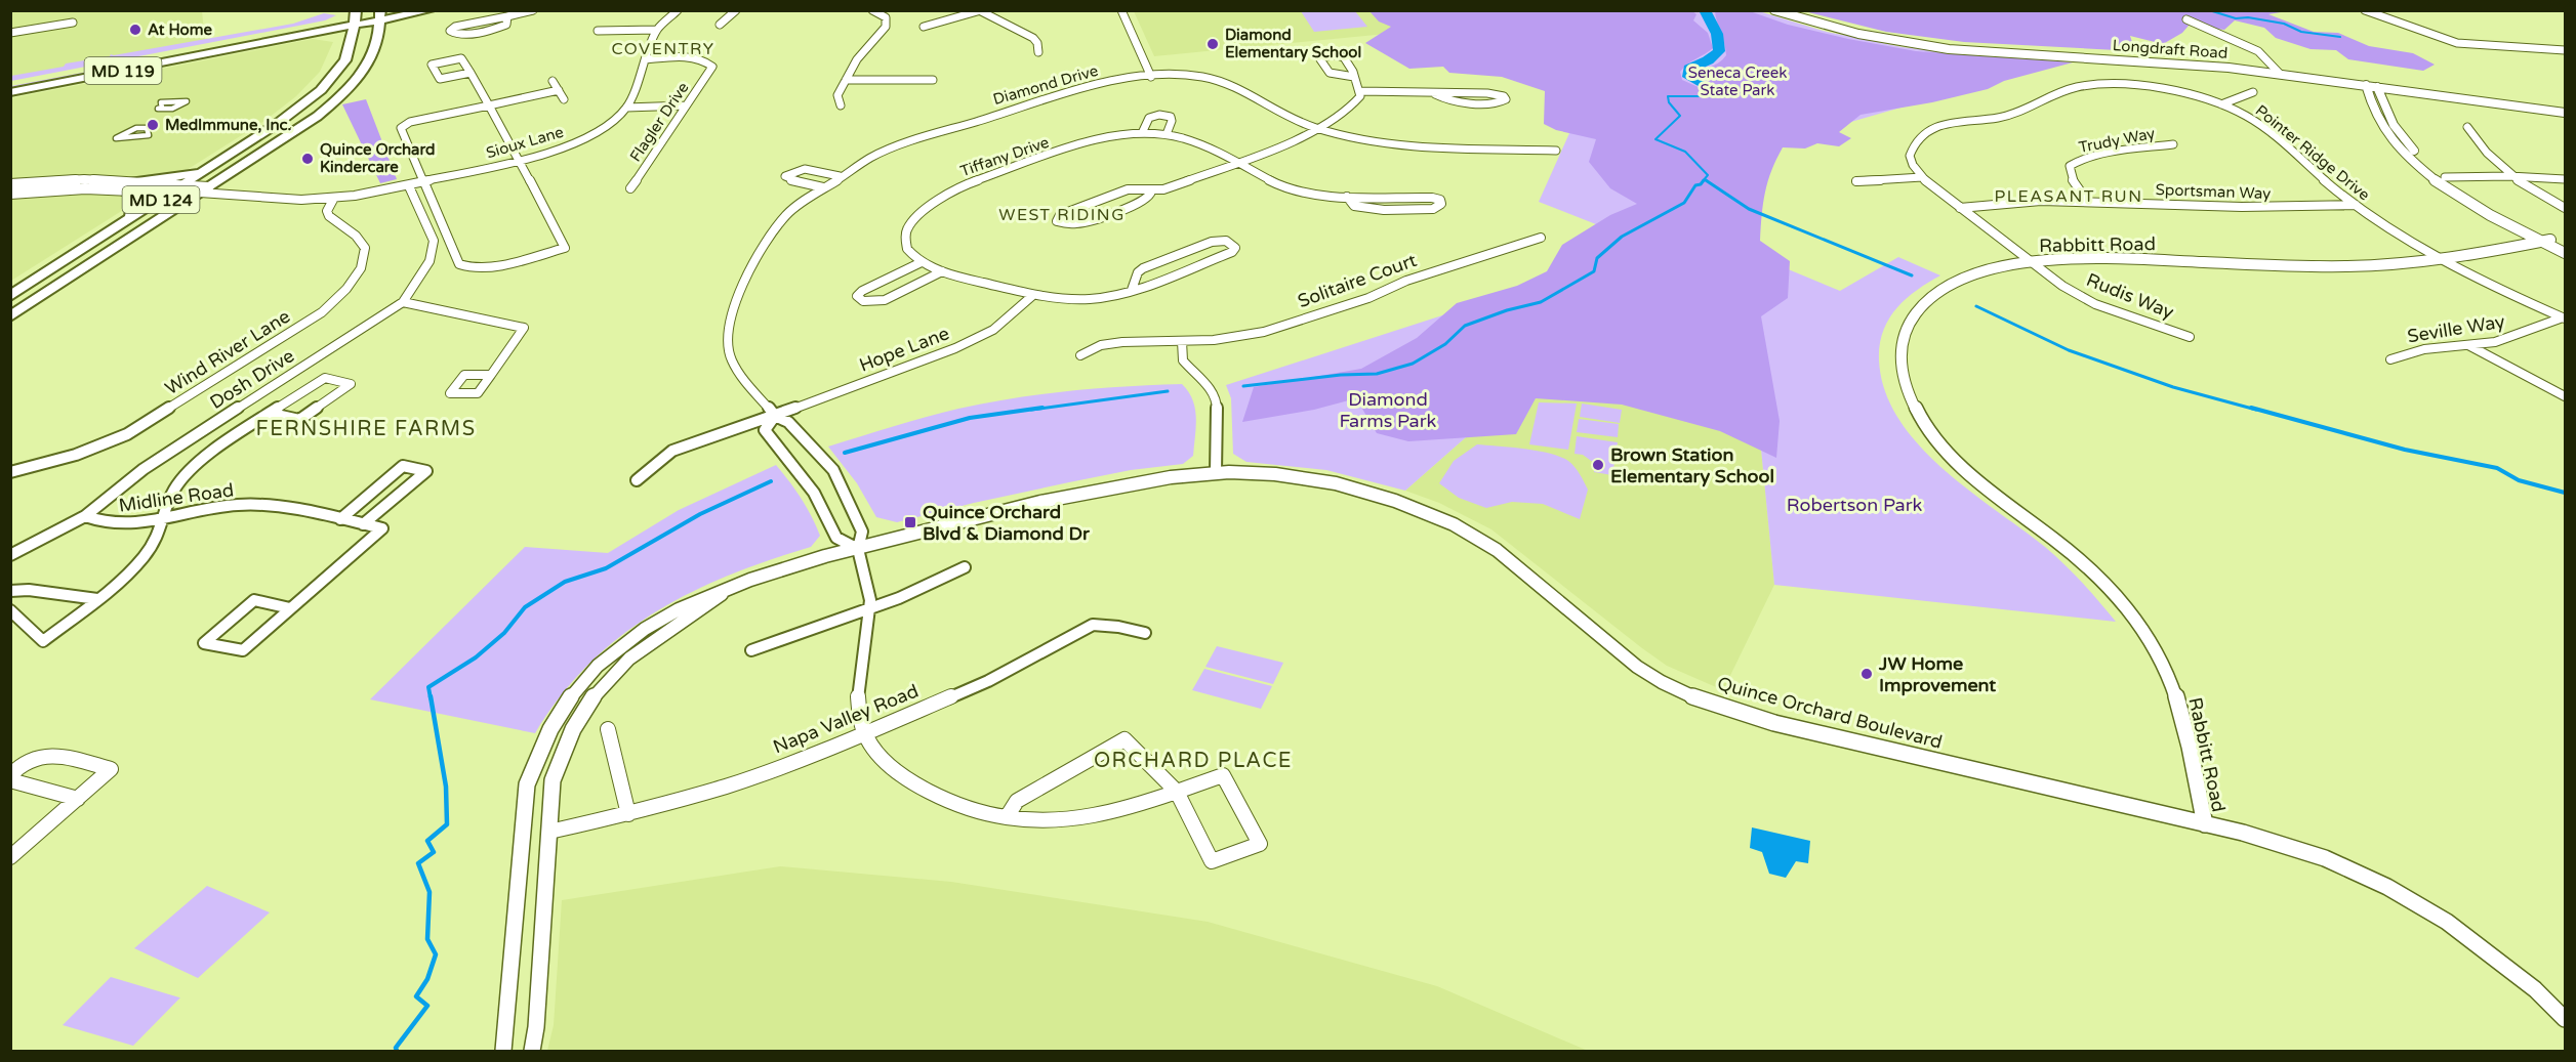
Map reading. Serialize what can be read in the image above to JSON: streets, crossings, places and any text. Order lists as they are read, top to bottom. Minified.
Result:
{"streets":{"main road":["MD 119","MD 124"],"street":["Longdraft Road","Diamond Drive","Flagler Drive","Trudy Way","Sioux Lane","Pointer Ridge Drive","Tiffany Drive","Sportsman Way","Rabbitt Road","Solitaire Court","Rudis Way","Seville Way","Hope Lane","Wind River Lane","Dosh Drive","Midline Road","Quince Orchard Boulevard","Napa Valley Road"]},"crossings":[["MD 119","MD 124"],["Diamond Drive","Hope Lane"],["Diamond Drive","Quince Orchard Boulevard"],["Diamond Drive","Napa Valley Road"],["Flagler Drive","Sioux Lane"],["Trudy Way","Sportsman Way"],["Sioux Lane","MD 124"],["Sioux Lane","Wind River Lane"],["Sioux Lane","Dosh Drive"],["Pointer Ridge Drive","Sportsman Way"],["Pointer Ridge Drive","Rabbitt Road"],["Pointer Ridge Drive","Seville Way"],["Rabbitt Road","Rudis Way"],["Rabbitt Road","Quince Orchard Boulevard"],["Dosh Drive","Midline Road"],["Quince Orchard Boulevard","Napa Valley Road"]],"districts":["COVENTRY","PLEASANT RUN","WEST RIDING","FERNSHIRE FARMS","ORCHARD PLACE"],"parks":["Seneca Creek State Park","Diamond Farms Park","Robertson Park"],"places":{"other":["At Home","Diamond Elementary School","MedImmune, Inc.","Quince Orchard Kindercare","Brown Station Elementary School","JW Home Improvement"],"transit":["Quince Orchard Blvd & Diamond Dr"]}}
